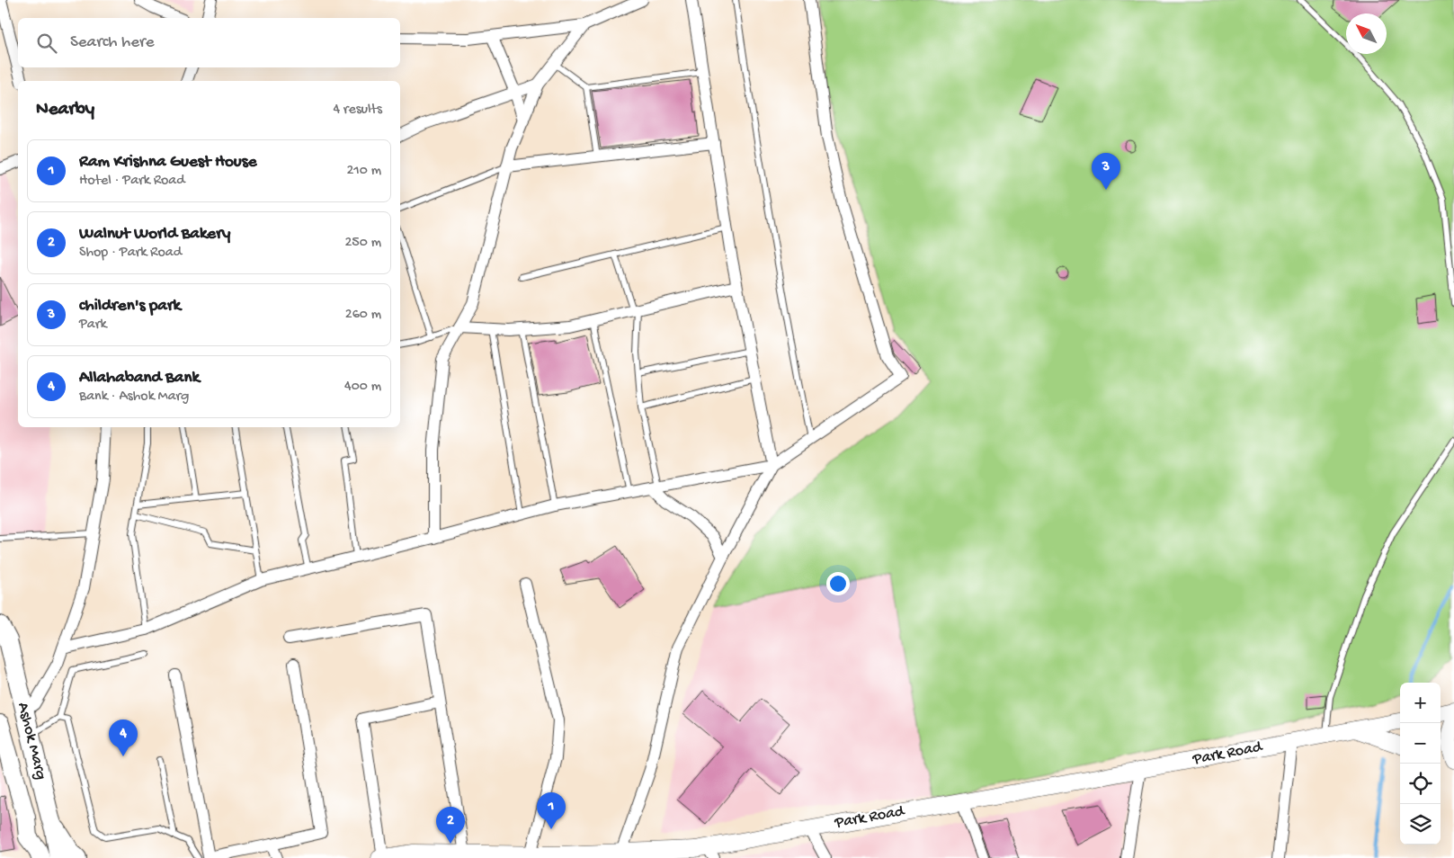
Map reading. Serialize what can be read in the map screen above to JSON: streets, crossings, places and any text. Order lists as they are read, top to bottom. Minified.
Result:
{"streets":{"main road":["Ashok Marg"],"street":["Park Road"]},"north":"top left","page":{"search":"Search here","heading":["Nearby","4 results"],"list":[{"mark":"1","name":"Ram Krishna Guest House","note":"Hotel · Park Road","value":"210 m"},{"mark":"2","name":"Walnut World Bakery","note":"Shop · Park Road","value":"250 m"},{"mark":"3","name":"children's park","note":"Park","value":"260 m"},{"mark":"4","name":"Allahaband Bank","note":"Bank · Ashok Marg","value":"400 m"}],"pins":["3","4","1","2"],"map_buttons":["+","−"]}}
